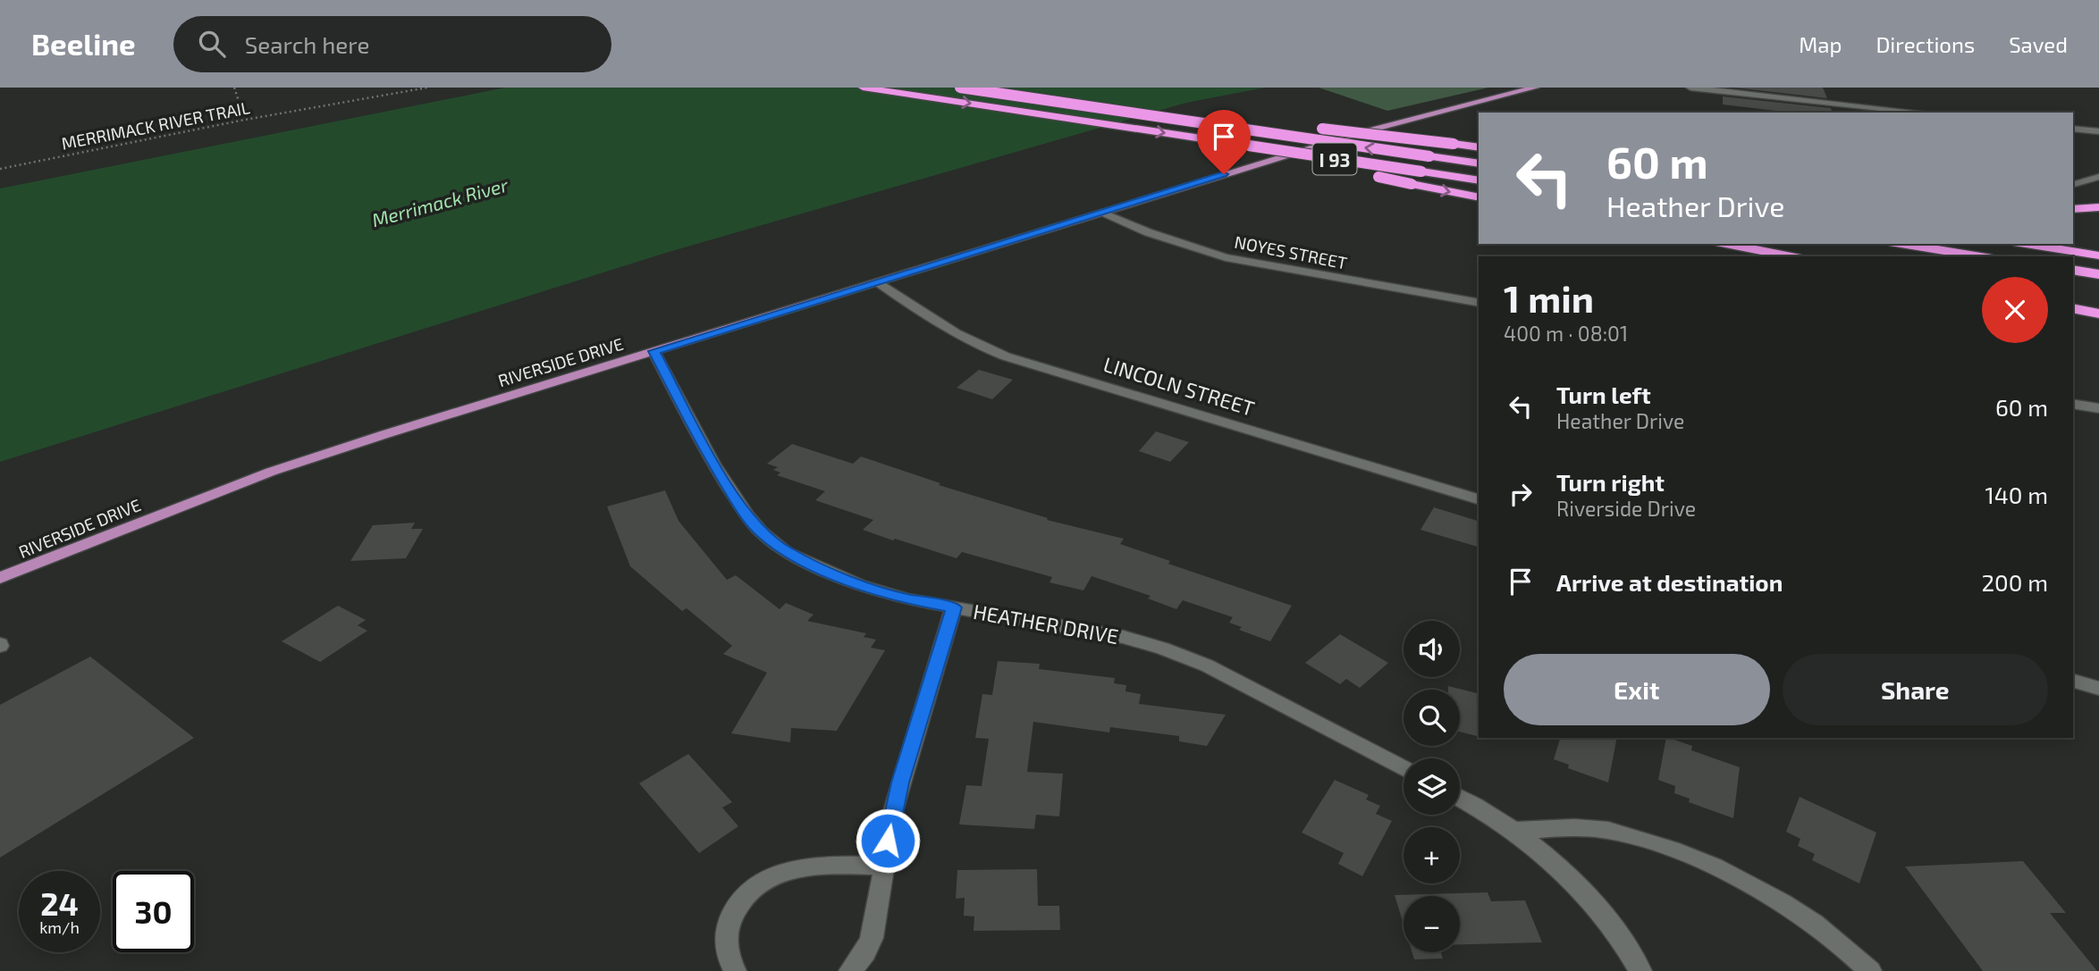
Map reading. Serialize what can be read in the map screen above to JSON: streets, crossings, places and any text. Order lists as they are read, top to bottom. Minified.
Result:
{"streets":{"highway":["I 93"],"main road":["RIVERSIDE DRIVE"],"street":["NOYES STREET","LINCOLN STREET","HEATHER DRIVE"],"path":["MERRIMACK RIVER TRAIL"]},"crossings":[["NOYES STREET","RIVERSIDE DRIVE"],["RIVERSIDE DRIVE","LINCOLN STREET"],["RIVERSIDE DRIVE","HEATHER DRIVE"]],"water":["Merrimack River"],"page":{"header":"Beeline","search":"Search here","nav":["Map","Directions","Saved"],"turn":["60 m","Heather Drive"],"heading":["1 min","400 m · 08:01"],"list":[{"name":"Turn left","note":"Heather Drive","value":"60 m"},{"name":"Turn right","note":"Riverside Drive","value":"140 m"},{"name":"Arrive at destination","value":"200 m"}],"map_buttons":["+","−"],"buttons":["Exit","Share"],"speed":"24 km/h","limit":"30"}}
